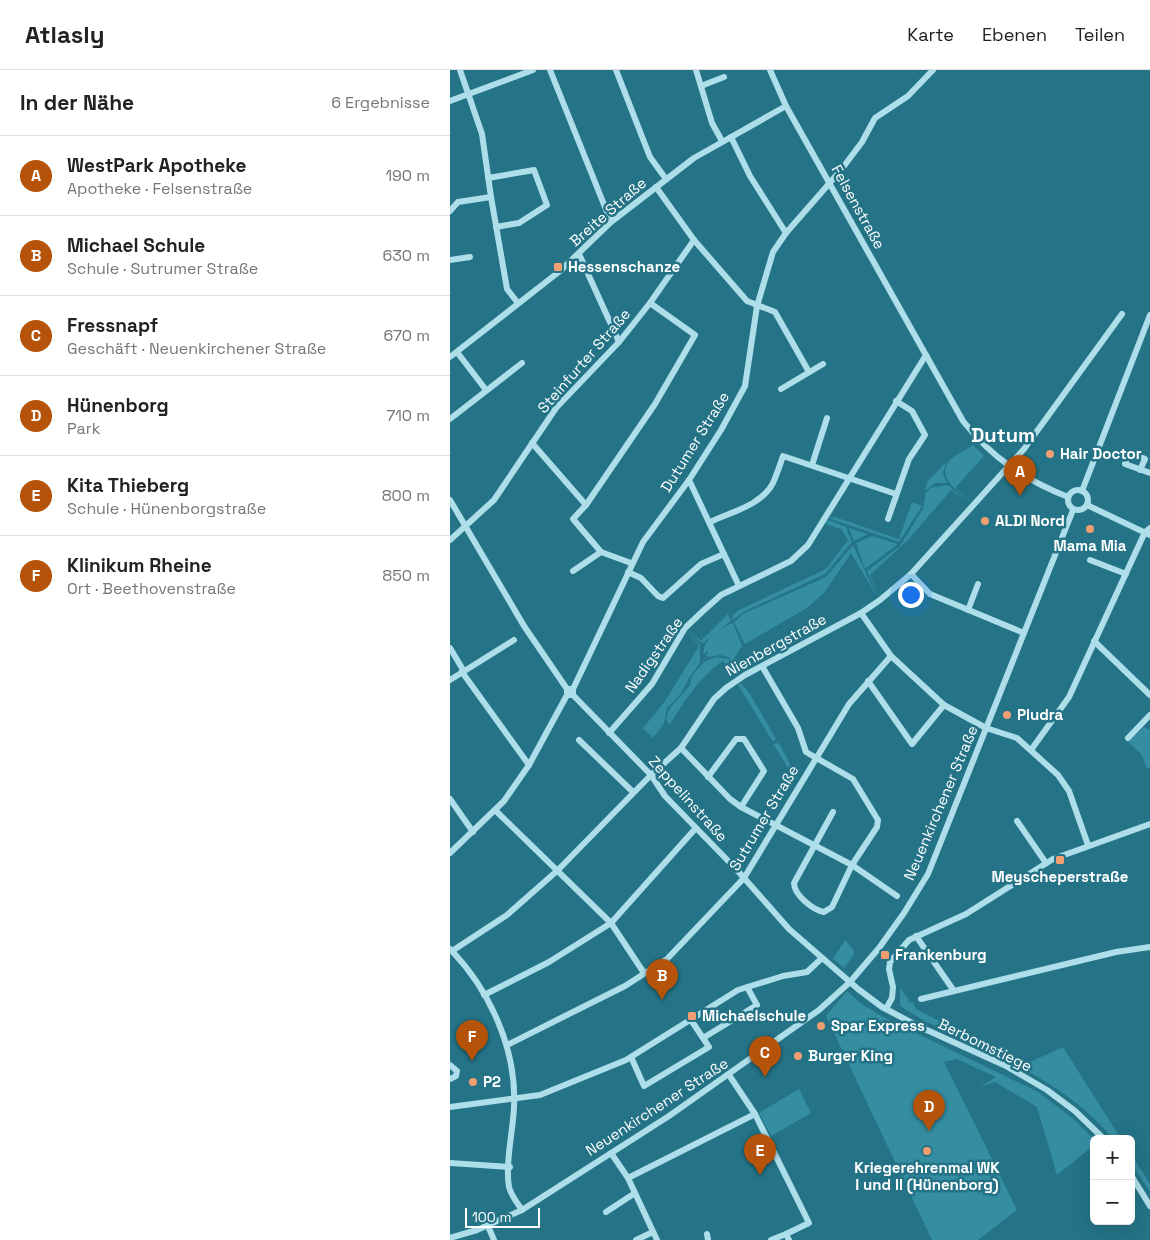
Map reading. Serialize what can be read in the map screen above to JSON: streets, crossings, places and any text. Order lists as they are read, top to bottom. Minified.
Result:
{"streets":{"street":["Felsenstraße","Breite Straße","Steinfurter Straße","Dutumer Straße","Nienbergstraße","Nadigstraße","Zeppelinstraße","Neuenkirchener Straße","Sutrumer Straße","Berbomstiege"]},"crossings":[["Felsenstraße","Breite Straße"],["Felsenstraße","Dutumer Straße"],["Felsenstraße","Nienbergstraße"],["Felsenstraße","Nadigstraße"],["Felsenstraße","Neuenkirchener Straße"],["Steinfurter Straße","Zeppelinstraße"],["Dutumer Straße","Zeppelinstraße"],["Nienbergstraße","Zeppelinstraße"],["Nadigstraße","Zeppelinstraße"],["Zeppelinstraße","Neuenkirchener Straße"],["Zeppelinstraße","Sutrumer Straße"],["Zeppelinstraße","Berbomstiege"],["Neuenkirchener Straße","Berbomstiege"]],"districts":["Dutum"],"places":{"transit":["Hessenschanze","Meyscheperstraße","Frankenburg","Michaelschule"],"other":["Hair Doctor","ALDI Nord","Mama Mia","Pludra","Spar Express","Burger King","P2","Kriegerehrenmal WK I und II (Hünenborg)"]},"scale_bar":"100 m","page":{"header":"Atlasly","nav":["Karte","Ebenen","Teilen"],"heading":["In der Nähe","6 Ergebnisse"],"list":[{"mark":"A","name":"WestPark Apotheke","note":"Apotheke · Felsenstraße","value":"190 m"},{"mark":"B","name":"Michael Schule","note":"Schule · Sutrumer Straße","value":"630 m"},{"mark":"C","name":"Fressnapf","note":"Geschäft · Neuenkirchener Straße","value":"670 m"},{"mark":"D","name":"Hünenborg","note":"Park","value":"710 m"},{"mark":"E","name":"Kita Thieberg","note":"Schule · Hünenborgstraße","value":"800 m"},{"mark":"F","name":"Klinikum Rheine","note":"Ort · Beethovenstraße","value":"850 m"}],"pins":["A","B","F","C","D","E"],"map_buttons":["+","−"],"scale":"100 m"}}
